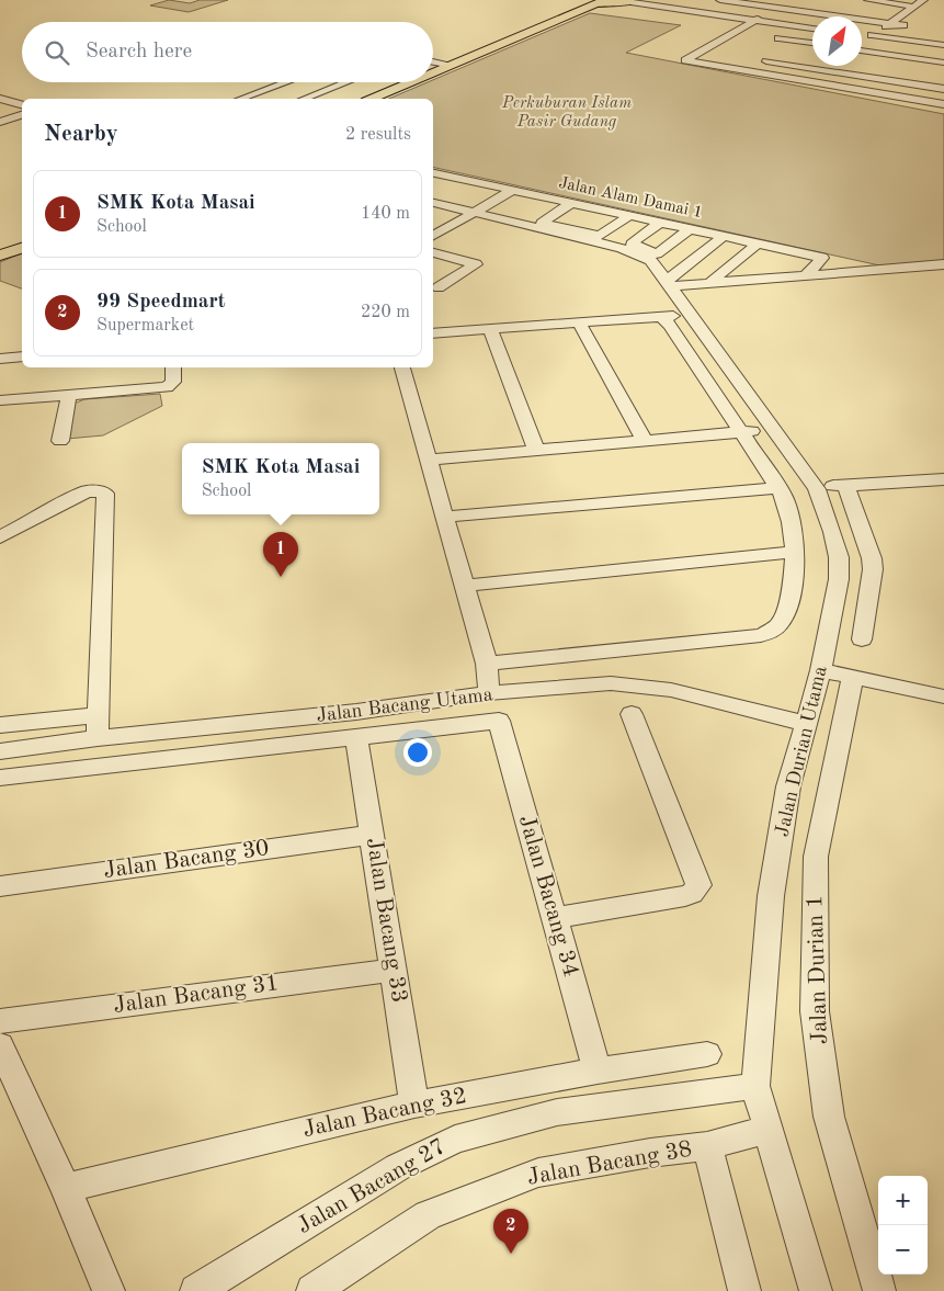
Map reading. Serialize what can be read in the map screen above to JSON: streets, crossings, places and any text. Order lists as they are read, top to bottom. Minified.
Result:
{"streets":{"street":["Jalan Alam Damai 1","Jalan Bacang Utama","Jalan Durian Utama","Jalan Bacang 30","Jalan Bacang 34","Jalan Bacang 33","Jalan Durian 1","Jalan Bacang 31","Jalan Bacang 32","Jalan Bacang 38","Jalan Bacang 27"]},"crossings":[["Jalan Bacang Utama","Jalan Durian Utama"],["Jalan Durian Utama","Jalan Bacang 38"],["Jalan Durian Utama","Jalan Bacang 27"],["Jalan Bacang 30","Jalan Bacang 33"],["Jalan Bacang 34","Jalan Bacang 33"],["Jalan Bacang 34","Jalan Bacang 32"],["Jalan Bacang 33","Jalan Bacang 31"],["Jalan Bacang 33","Jalan Bacang 32"]],"parks":["Perkuburan Islam Pasir Gudang"],"north":"top right","page":{"search":"Search here","heading":["Nearby","2 results"],"list":[{"mark":"1","name":"SMK Kota Masai","note":"School","value":"140 m"},{"mark":"2","name":"99 Speedmart","note":"Supermarket","value":"220 m"}],"popup":["SMK Kota Masai","School"],"pins":["1","2"],"map_buttons":["+","−"]}}
